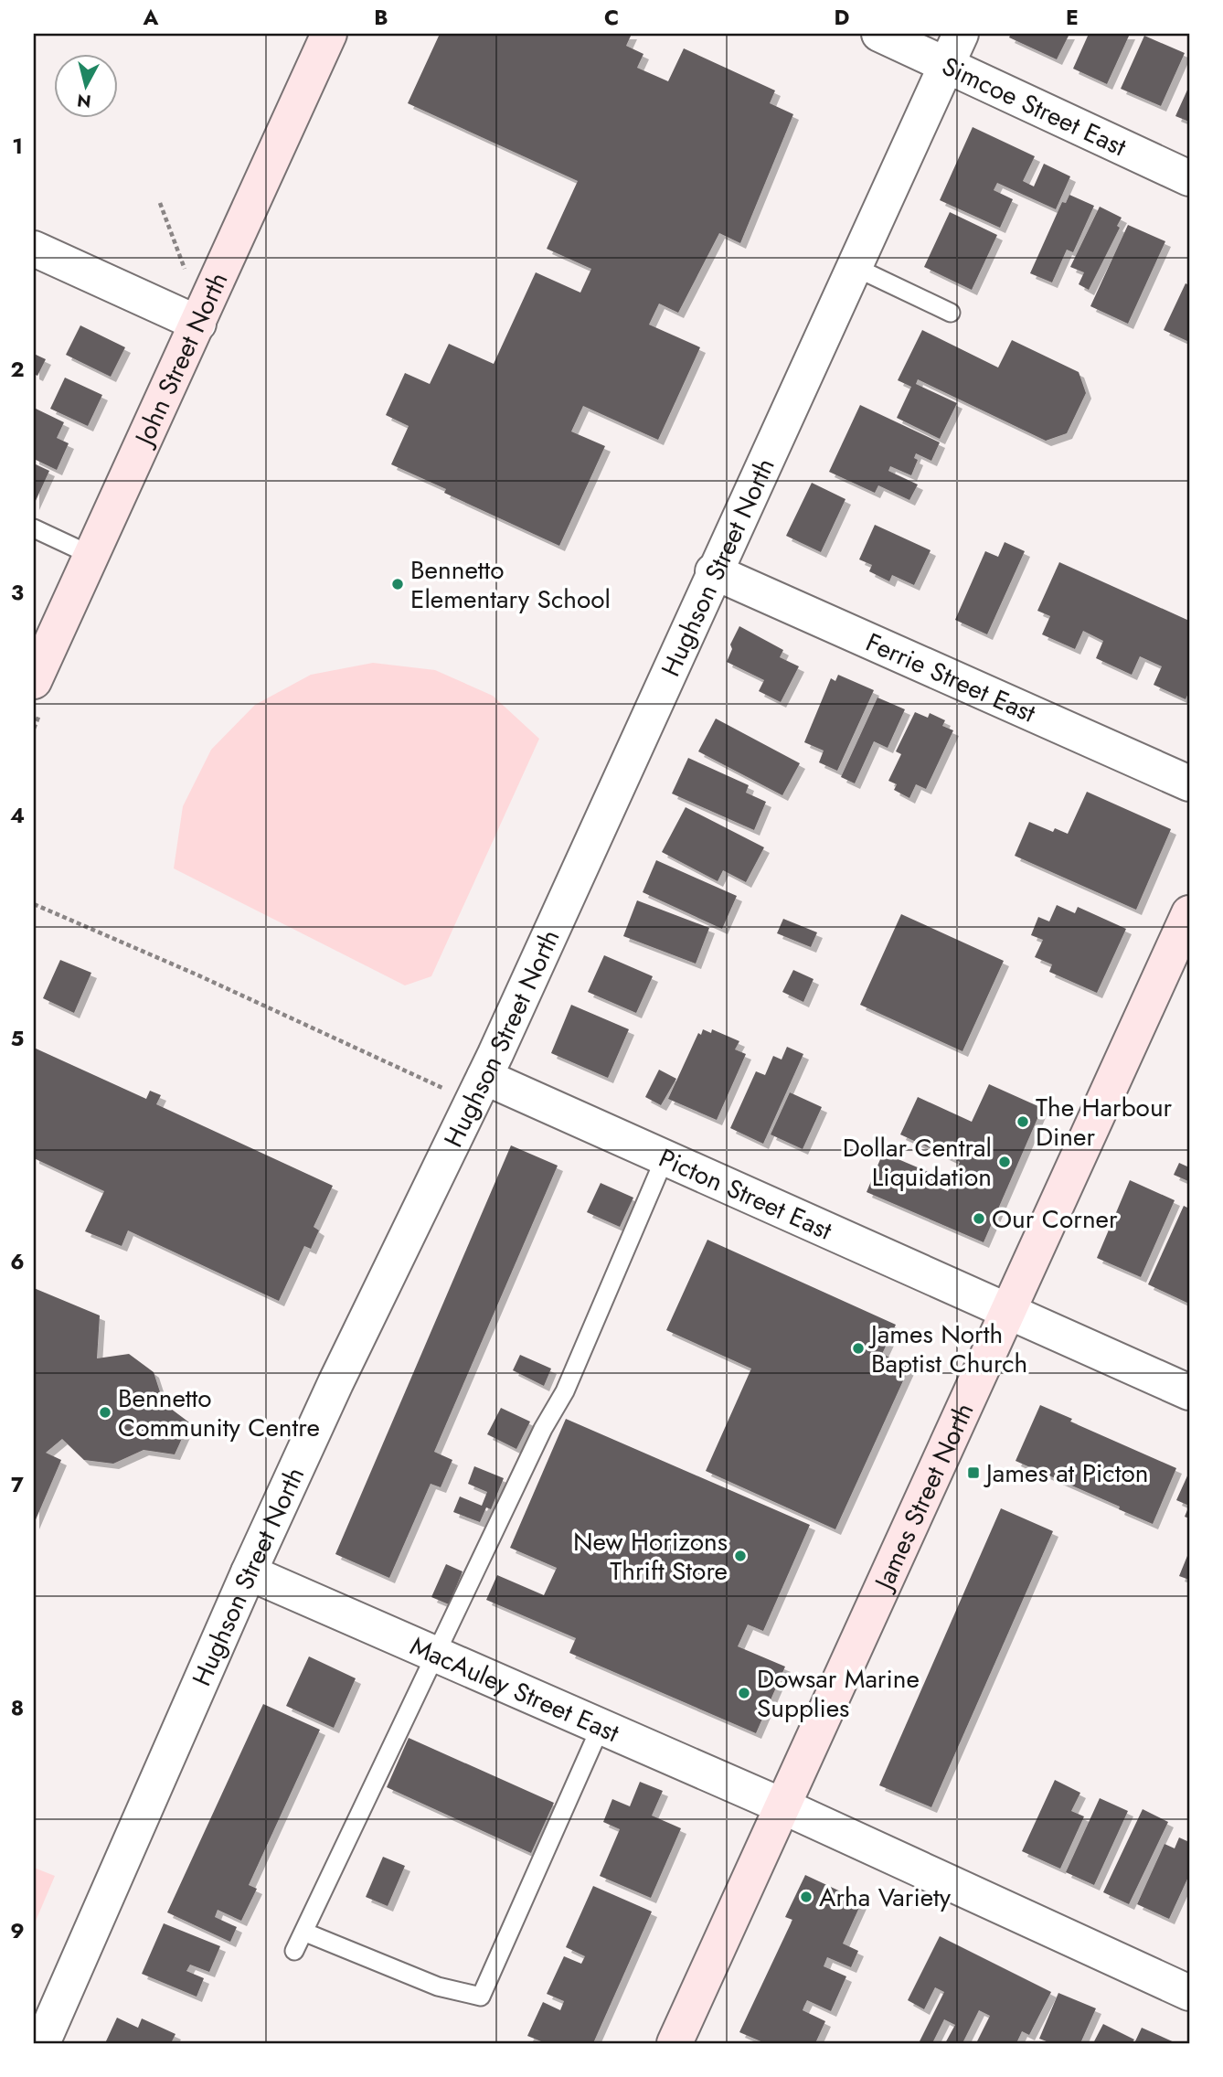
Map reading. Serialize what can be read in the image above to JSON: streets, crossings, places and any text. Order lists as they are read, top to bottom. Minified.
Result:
{"streets":{"main road":["John Street North","James Street North"],"street":["Simcoe Street East","Hughson Street North","Ferrie Street East","Picton Street East","MacAuley Street East"]},"crossings":[["Simcoe Street East","Hughson Street North"],["Hughson Street North","Ferrie Street East"],["Hughson Street North","Picton Street East"],["Hughson Street North","MacAuley Street East"],["Picton Street East","James Street North"],["James Street North","MacAuley Street East"]],"places":{"other":["Bennetto Elementary School","The Harbour Diner","Dollar Central Liquidation","Our Corner","James North Baptist Church","Bennetto Community Centre","New Horizons Thrift Store","Dowsar Marine Supplies","Arha Variety"],"transit":["James at Picton"]},"north":"bottom","grid":{"columns":["A","B","C","D","E"],"rows":["1","2","3","4","5","6","7","8","9"]}}
